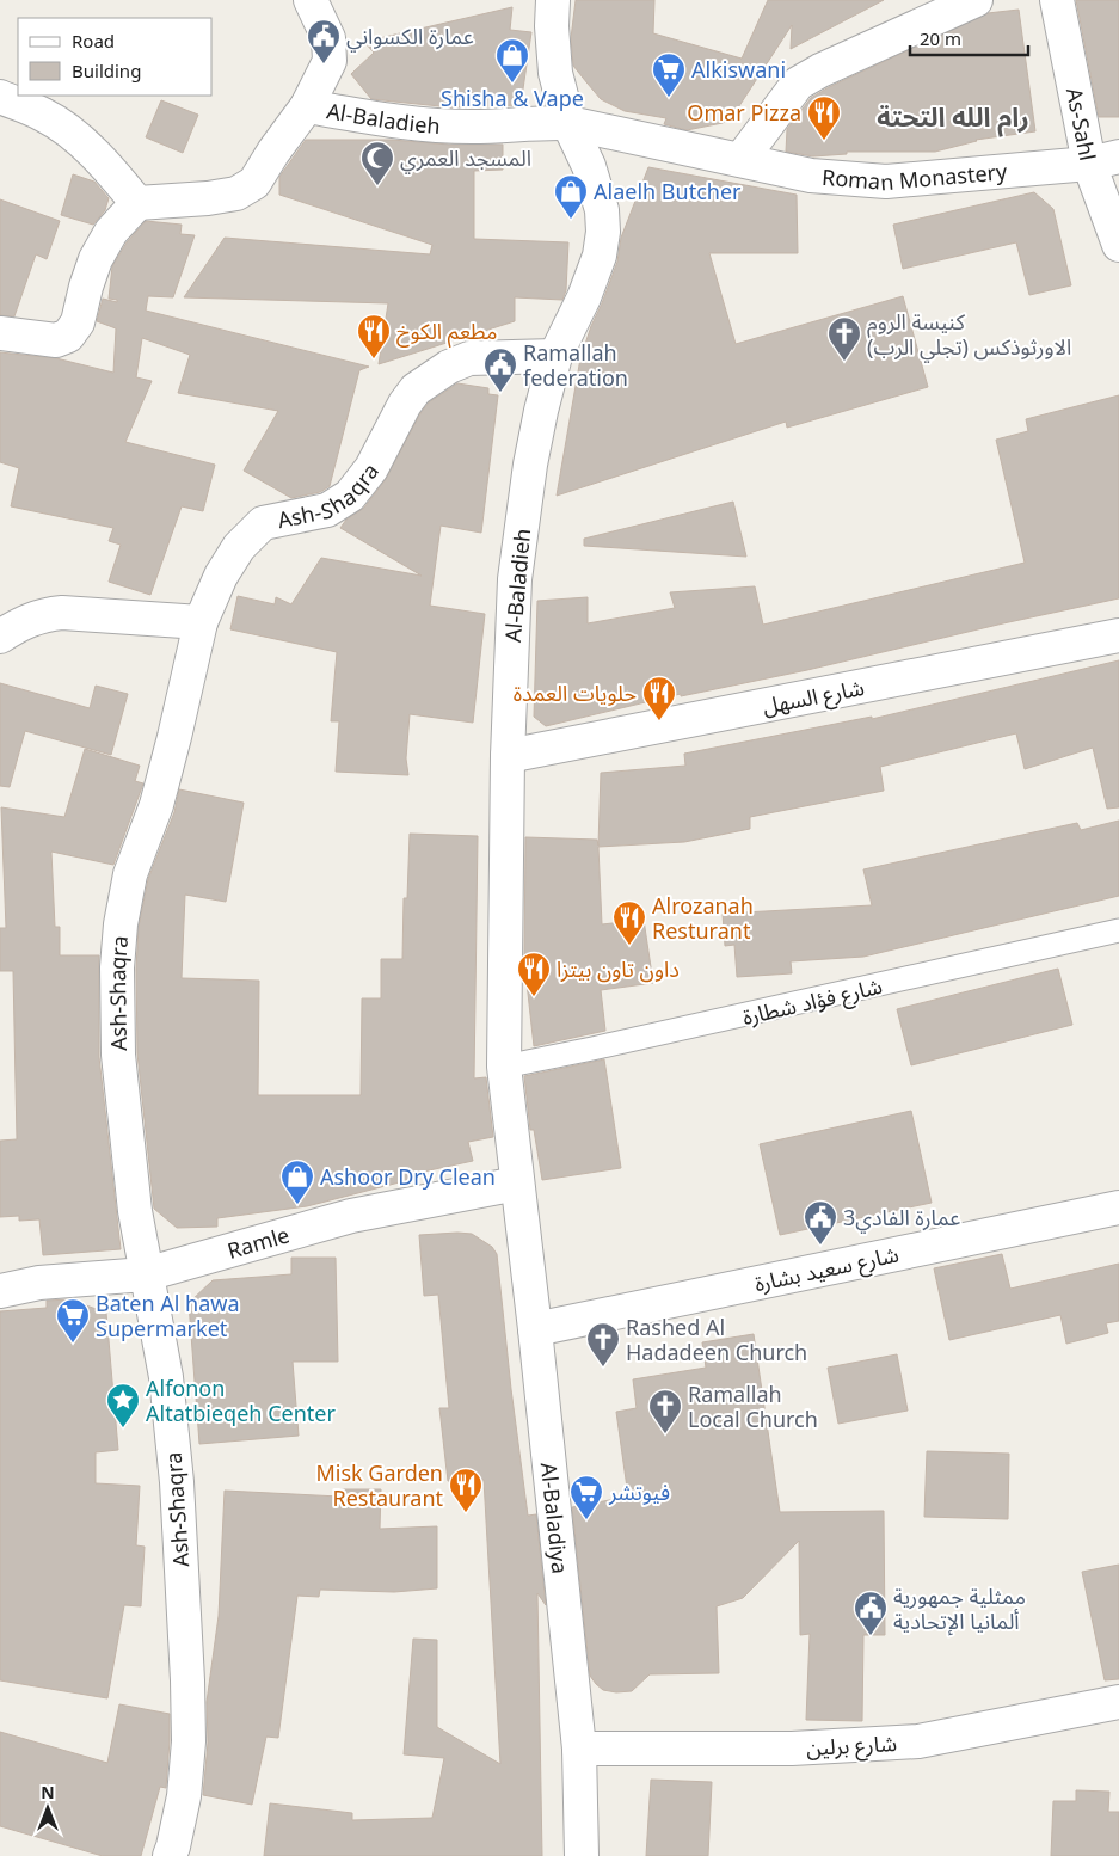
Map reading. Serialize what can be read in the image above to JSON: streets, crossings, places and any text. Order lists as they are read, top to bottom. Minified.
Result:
{"streets":{"street":["Al-Baladieh","As-Sahl","Roman Monastery","Ash-Shaqra","شارع السهل","Ramle","شارع سعيد بشارة","Al-Baladiya","شارع برلين"],"lane":["شارع فؤاد شطارة"]},"crossings":[["Al-Baladieh","Roman Monastery"],["Al-Baladieh","Ash-Shaqra"],["Al-Baladieh","شارع السهل"],["Al-Baladieh","شارع فؤاد شطارة"],["As-Sahl","Roman Monastery"],["Ash-Shaqra","Ramle"],["Ramle","Al-Baladiya"],["شارع سعيد بشارة","Al-Baladiya"],["Al-Baladiya","شارع برلين"]],"districts":["رام الله التحتة"],"places":{"public building":["عمارة الكسواني","Ramallah federation","عمارة الفادي3","ممثلية جمهورية ألمانيا الإتحادية"],"shop":["Shisha & Vape","Alaelh Butcher","Ashoor Dry Clean"],"supermarket":["Alkiswani","Baten Al hawa Supermarket","فيوتشر"],"restaurant":["Omar Pizza","مطعم الكوخ","حلويات العمدة","Alrozanah Resturant","داون تاون بيتزا","Misk Garden Restaurant"],"mosque":["المسجد العمري"],"church":["كنيسة الروم الاورثوذكس (تجلي الرب)","Rashed Al Hadadeen Church","Ramallah Local Church"],"place":["Alfonon Altatbieqeh Center"]},"legend":["Road","Building"],"scale_bar":"20 m","north":"top"}
